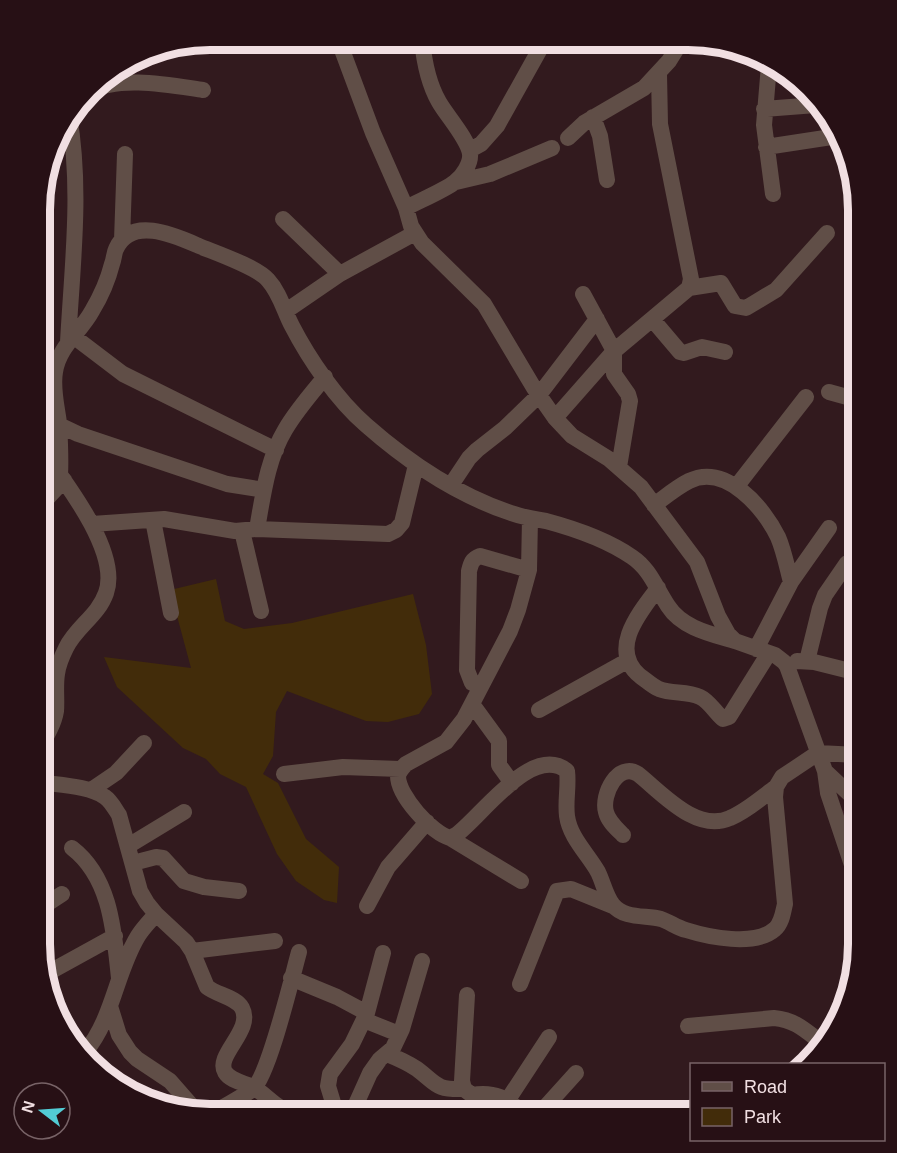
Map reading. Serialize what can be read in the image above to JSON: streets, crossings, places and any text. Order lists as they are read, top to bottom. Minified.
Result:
{"legend":["Road","Park"],"north":"left"}
